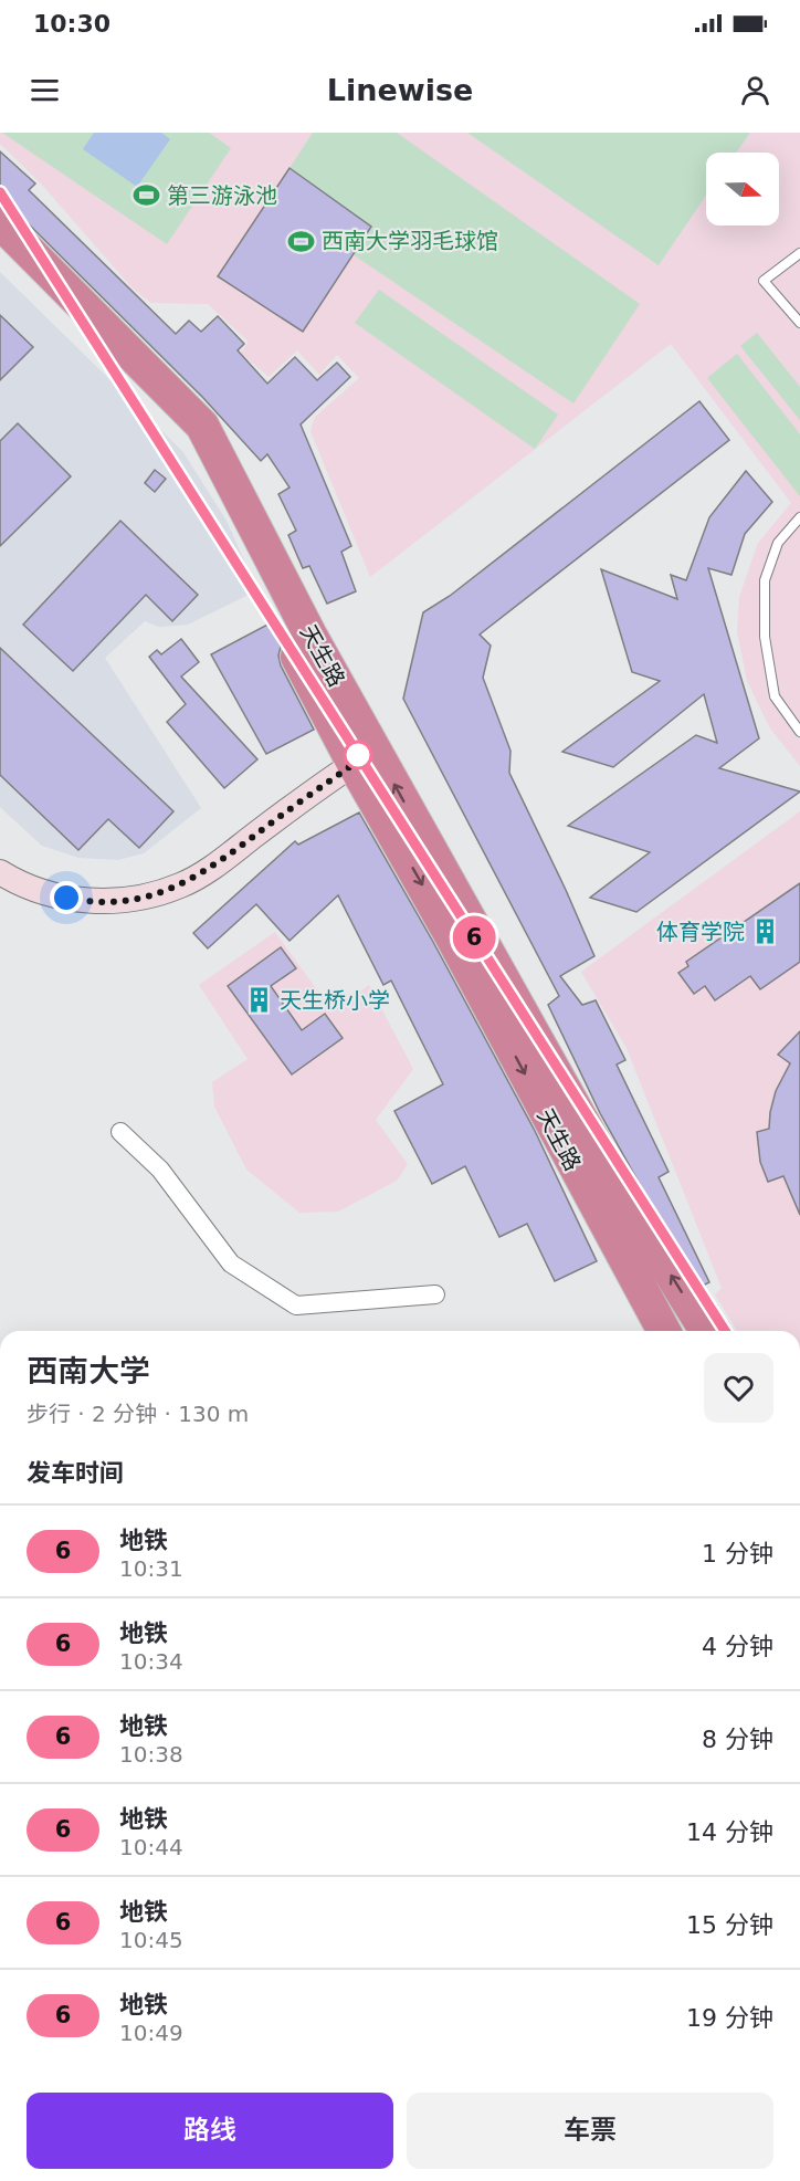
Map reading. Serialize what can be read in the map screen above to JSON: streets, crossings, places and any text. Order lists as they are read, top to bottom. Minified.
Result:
{"streets":{"highway":["天生路"]},"places":{"sports":["第三游泳池","西南大学羽毛球馆"],"building":["体育学院","天生桥小学"]},"lines":["metro line 6"],"north":"right","page":{"status":"10:30","header":"Linewise","on_map":"6","heading":[["西南大学","步行 · 2 分钟 · 130 m"],"发车时间"],"list":[{"mark":"6","name":"地铁","note":"10:31","value":"1 分钟"},{"mark":"6","name":"地铁","note":"10:34","value":"4 分钟"},{"mark":"6","name":"地铁","note":"10:38","value":"8 分钟"},{"mark":"6","name":"地铁","note":"10:44","value":"14 分钟"},{"mark":"6","name":"地铁","note":"10:45","value":"15 分钟"},{"mark":"6","name":"地铁","note":"10:49","value":"19 分钟"}],"buttons":["路线","车票"]}}
